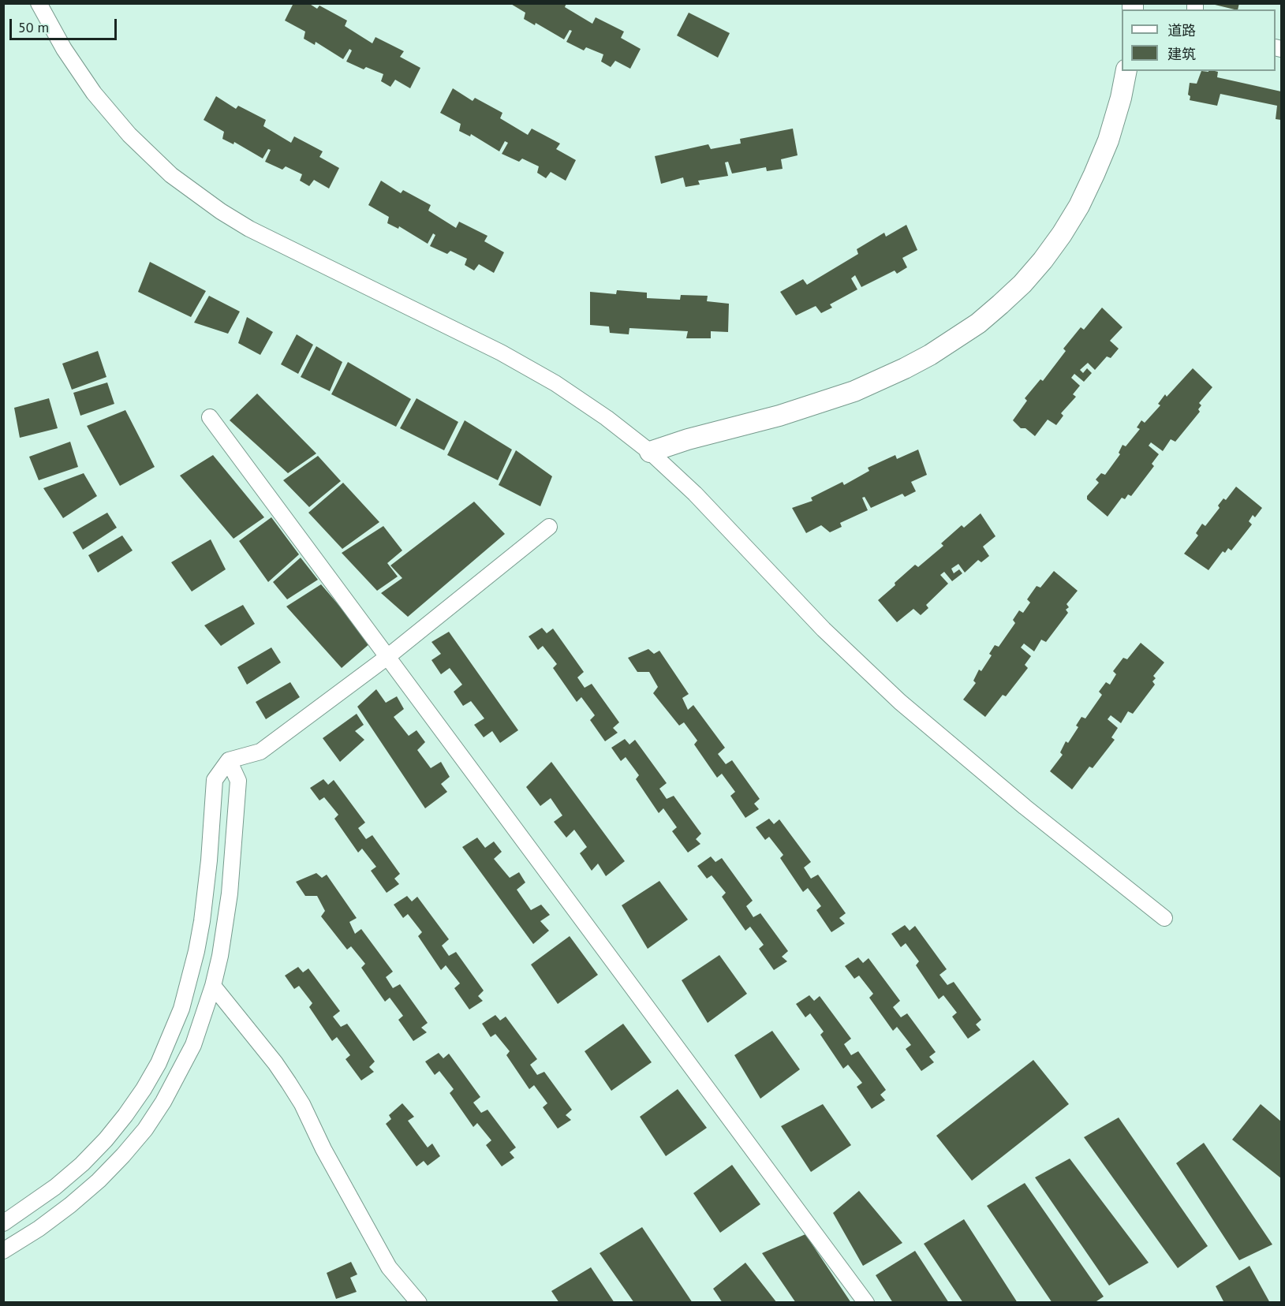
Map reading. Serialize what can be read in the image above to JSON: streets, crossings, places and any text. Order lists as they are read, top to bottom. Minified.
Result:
{"legend":["道路","建筑"],"scale_bar":"50 m"}
